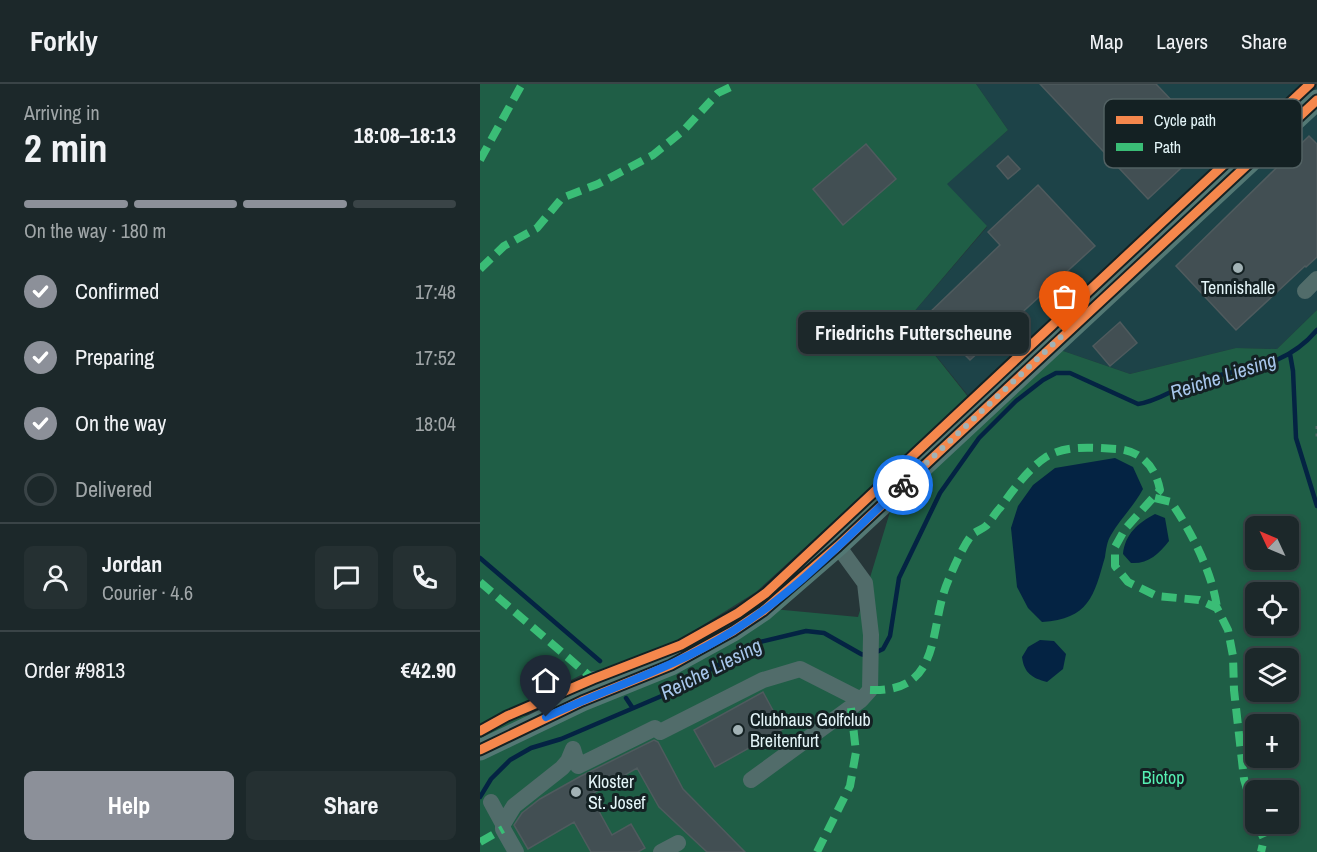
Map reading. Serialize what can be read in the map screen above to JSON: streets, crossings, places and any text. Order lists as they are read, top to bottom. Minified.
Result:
{"water":["Reiche Liesing"],"parks":["Biotop"],"places":["Tennishalle","Friedrichs Futterscheune","Clubhaus Golfclub Breitenfurt","Kloster St. Josef"],"legend":["Cycle path","Path"],"north":"top left","page":{"header":"Forkly","nav":["Map","Layers","Share"],"heading":["2 min","Arriving in","18:08–18:13"],"panel":["Jordan","Courier · 4.6","Order #9813","€42.90"],"bar":"On the way · 180 m","list":[["Confirmed","17:48"],["Preparing","17:52"],["On the way","18:04"],"Delivered"],"bubble":"Friedrichs Futterscheune","map_buttons":["+","−"],"buttons":["Help","Share"]}}
